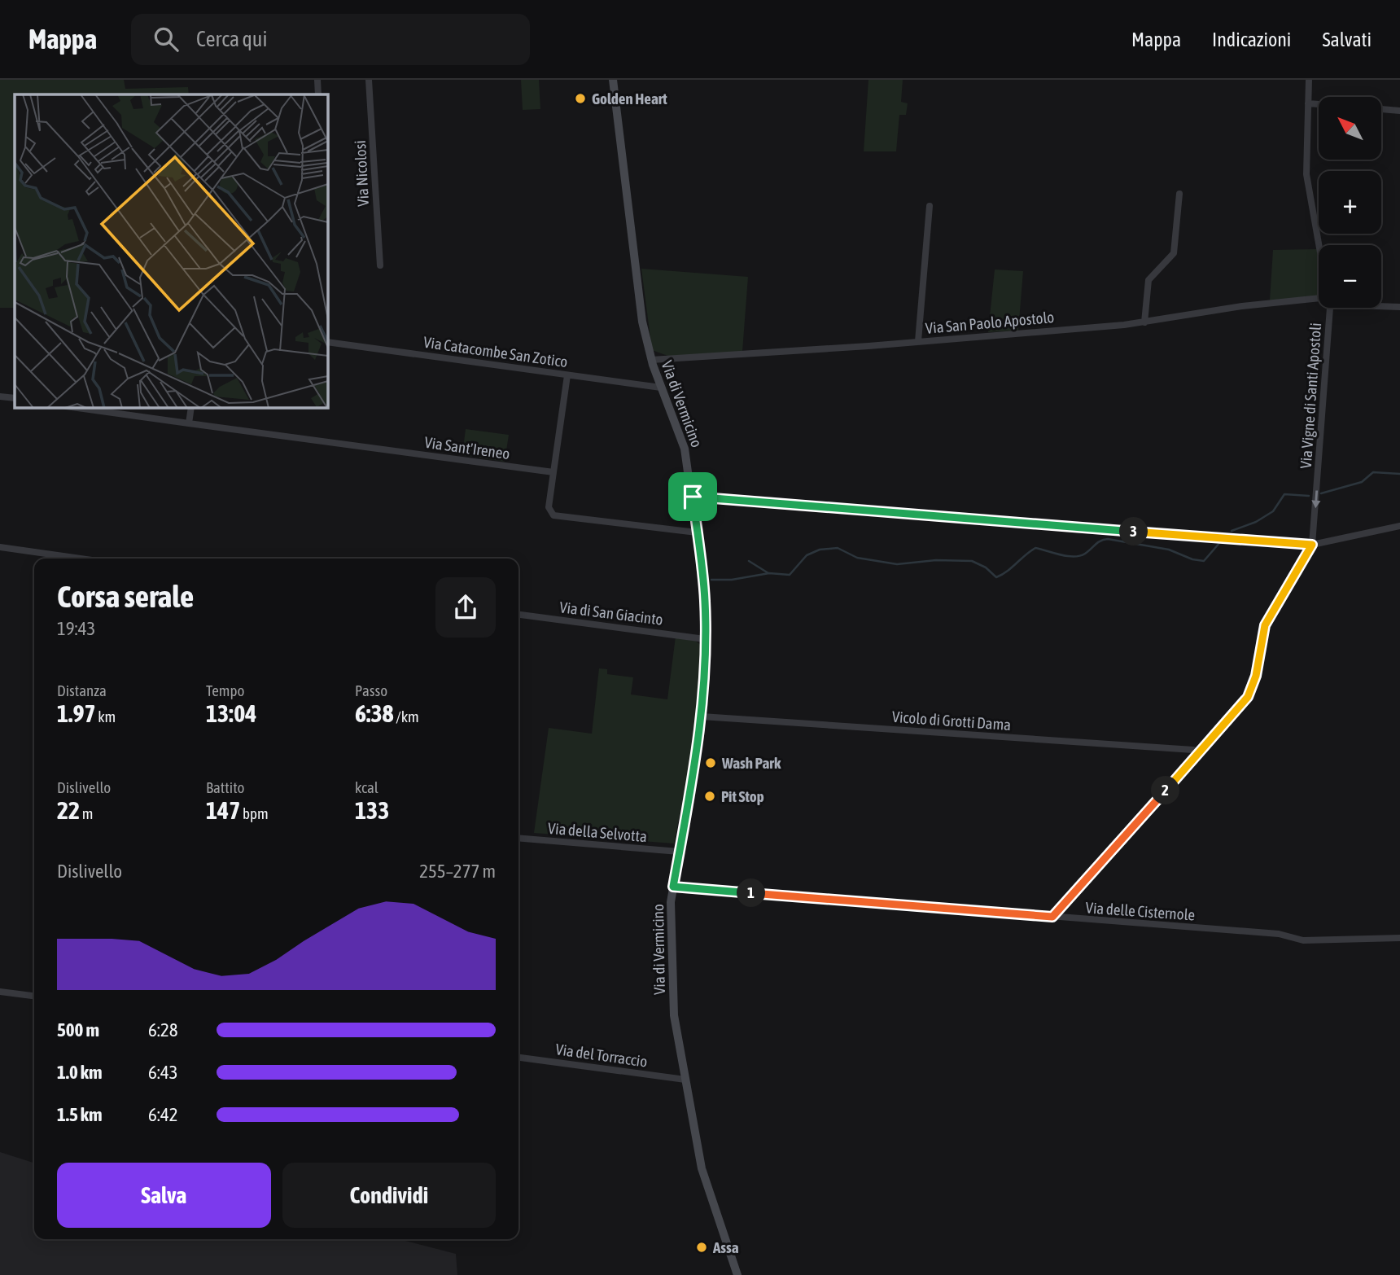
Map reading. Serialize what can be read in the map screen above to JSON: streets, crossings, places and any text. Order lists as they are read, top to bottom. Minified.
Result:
{"streets":{"main road":["Via di Vermicino"],"street":["Via Nicolosi","Via San Paolo Apostolo","Via Catacombe San Zotico","Via Vigne di Santi Apostoli","Via Sant'Ireneo","Via di San Giacinto","Vicolo di Grotti Dama","Via della Selvotta","Via delle Cisternole","Via del Torraccio"]},"crossings":[["Via San Paolo Apostolo","Via di Vermicino"],["Via Catacombe San Zotico","Via di Vermicino"],["Via di Vermicino","Via di San Giacinto"],["Via di Vermicino","Vicolo di Grotti Dama"],["Via di Vermicino","Via della Selvotta"],["Via di Vermicino","Via delle Cisternole"],["Via di Vermicino","Via del Torraccio"]],"one_way":["Via Vigne di Santi Apostoli"],"places":["Golden Heart","Wash Park","Pit Stop","Assa"],"north":"top left","page":{"header":"Mappa","search":"Cerca qui","nav":["Mappa","Indicazioni","Salvati"],"map_buttons":["+","−"],"pins":["3","2","1"],"heading":["Corsa serale","19:43"],"stats":[["Distanza","1.97 km"],["Tempo","13:04"],["Passo","6:38 /km"],["Dislivello","22 m"],["Battito","147 bpm"],["kcal","133"]],"chart":["Dislivello","255–277 m"],"list":[{"name":"500 m","note":"6:28"},{"name":"1.0 km","note":"6:43"},{"name":"1.5 km","note":"6:42"}],"buttons":["Salva","Condividi"]}}
